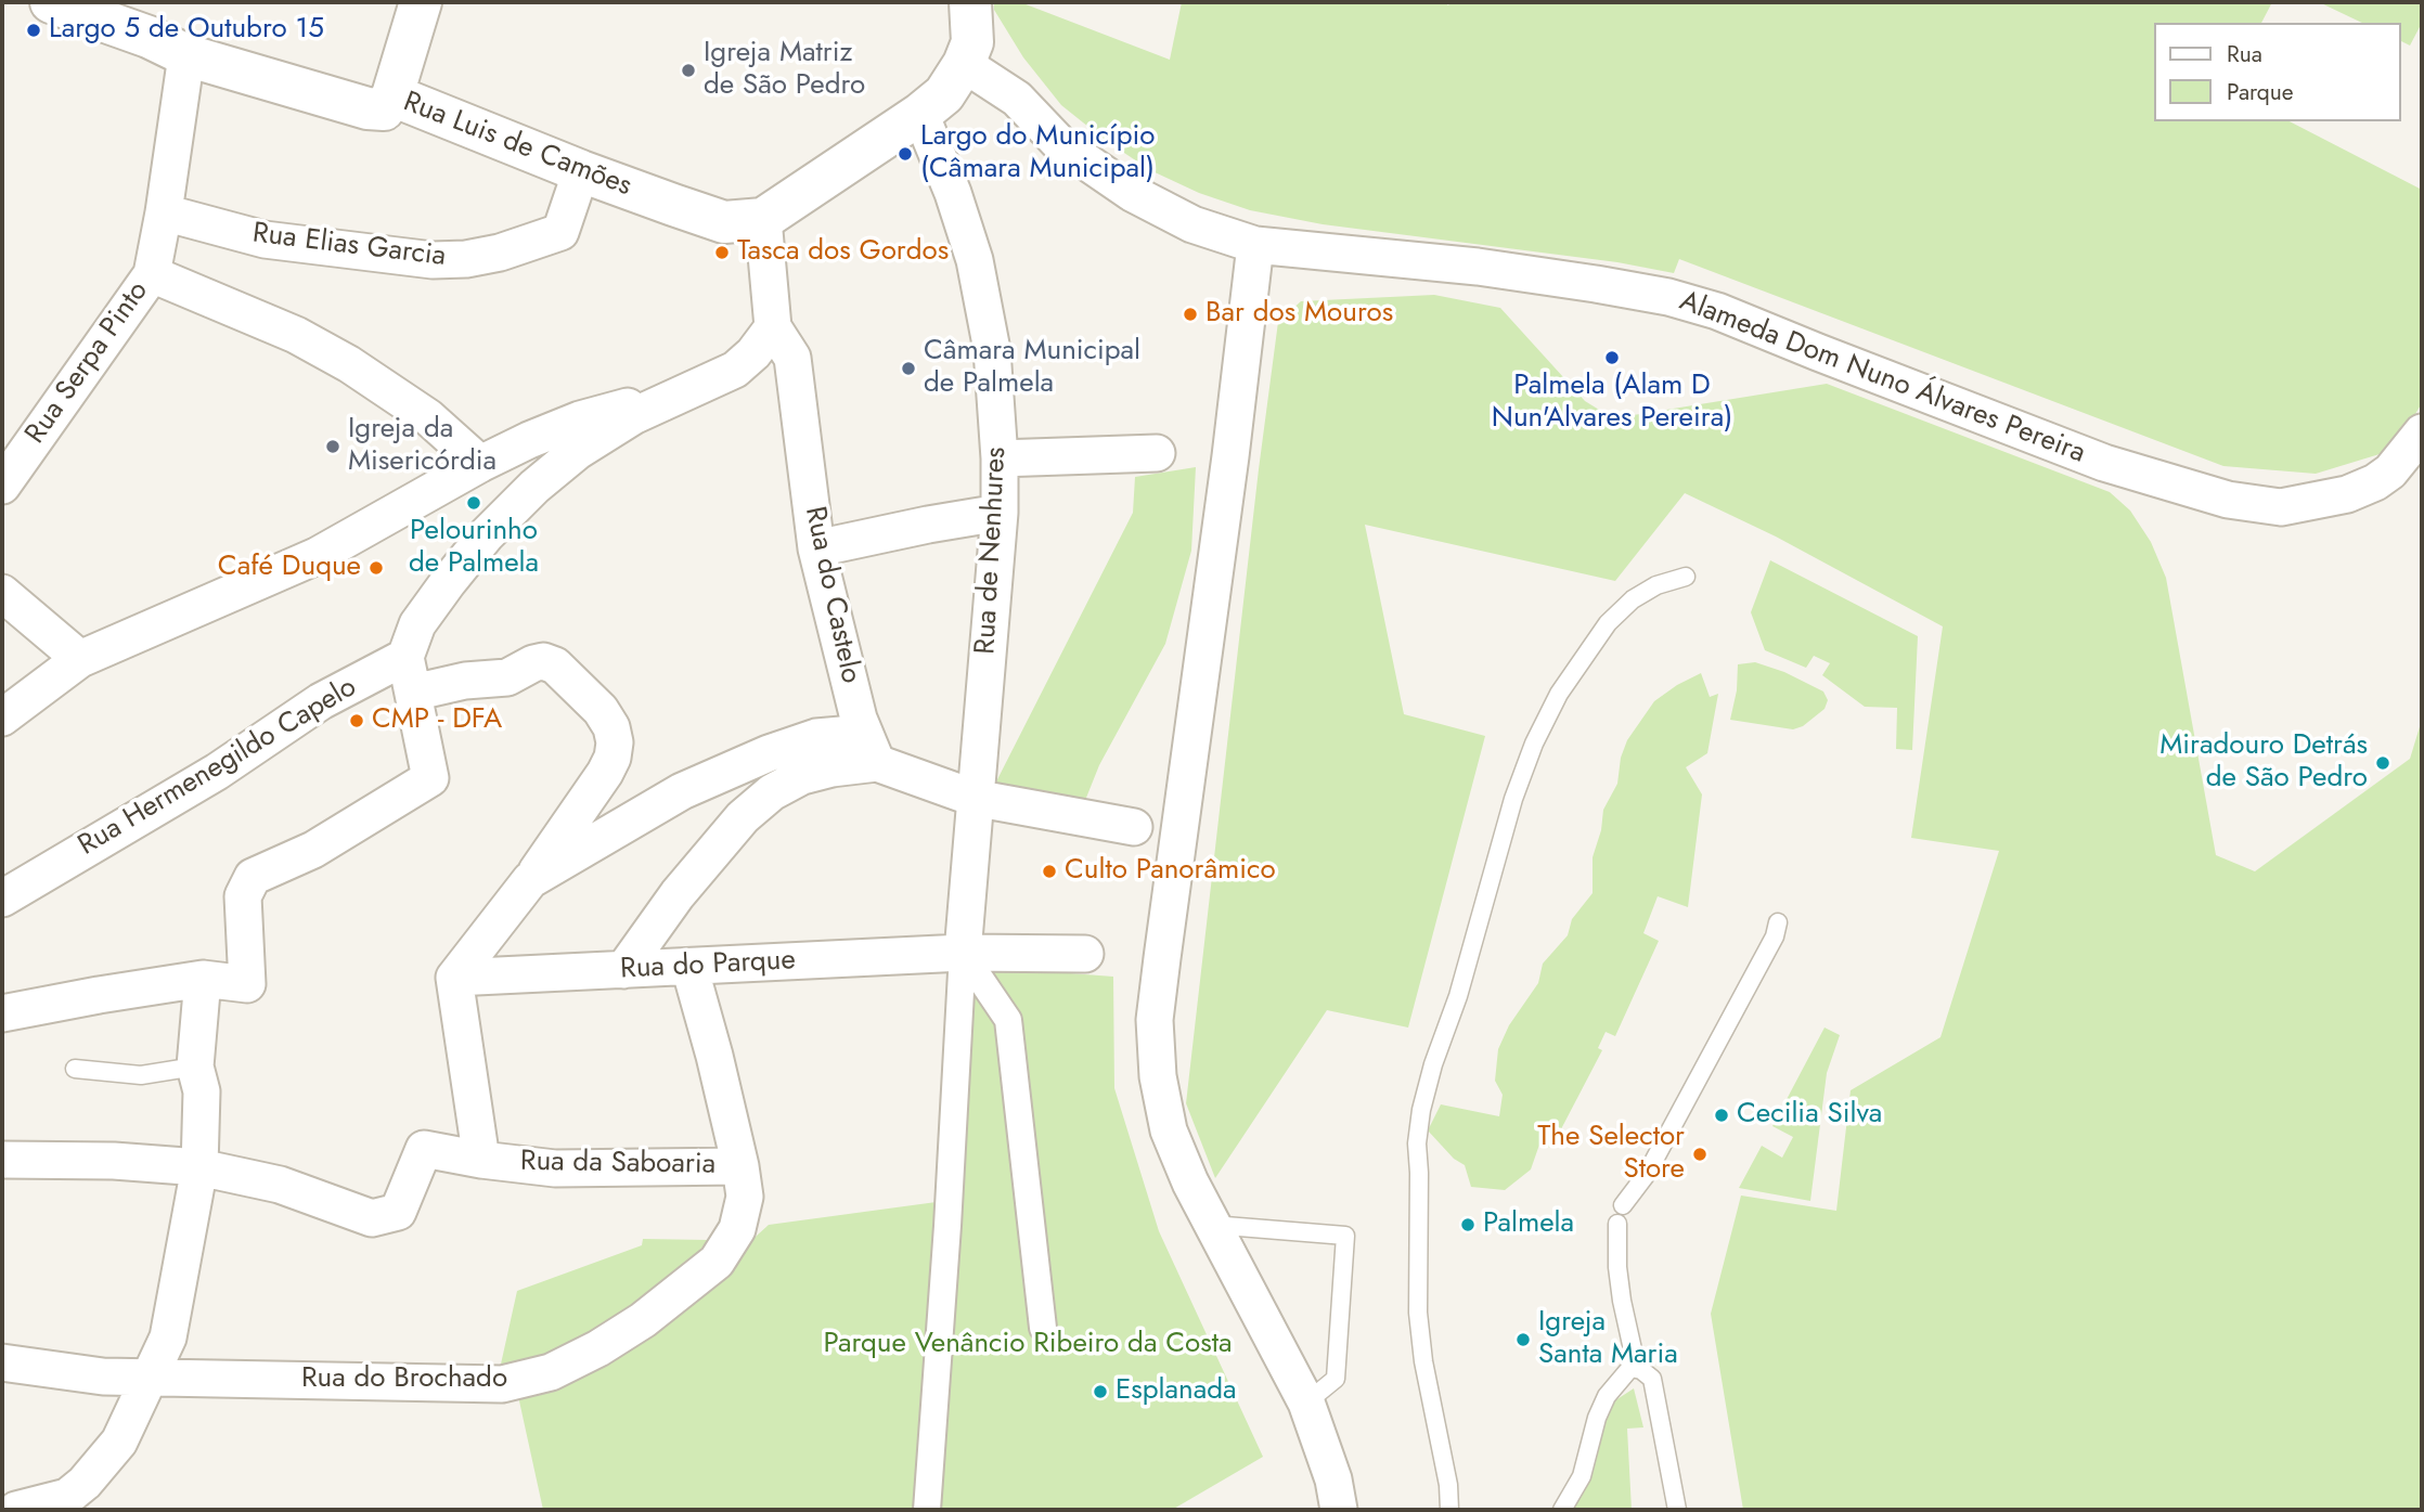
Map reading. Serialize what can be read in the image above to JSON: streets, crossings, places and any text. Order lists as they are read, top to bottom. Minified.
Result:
{"streets":{"street":["Rua Luis de Camões","Rua Elias Garcia","Rua Serpa Pinto","Alameda Dom Nuno Álvares Pereira","Rua de Nenhures","Rua do Castelo","Rua Hermenegildo Capelo","Rua do Parque","Rua da Saboaria","Rua do Brochado"]},"crossings":[["Rua Luis de Camões","Rua Elias Garcia"],["Rua Luis de Camões","Rua Serpa Pinto"],["Rua Elias Garcia","Rua Serpa Pinto"],["Rua de Nenhures","Rua do Parque"],["Rua do Parque","Rua do Brochado"],["Rua da Saboaria","Rua do Brochado"]],"parks":["Parque Venâncio Ribeiro da Costa"],"places":["Largo 5 de Outubro 15","Igreja Matriz de São Pedro","Largo do Município (Câmara Municipal)","Tasca dos Gordos","Bar dos Mouros","Palmela (Alam D Nun'Alvares Pereira)","Câmara Municipal de Palmela","Igreja da Misericórdia","Pelourinho de Palmela","Café Duque","CMP - DFA","Miradouro Detrás de São Pedro","Culto Panorâmico","Cecilia Silva","The Selector Store","Palmela","Igreja Santa Maria","Esplanada"],"legend":["Rua","Parque"]}
